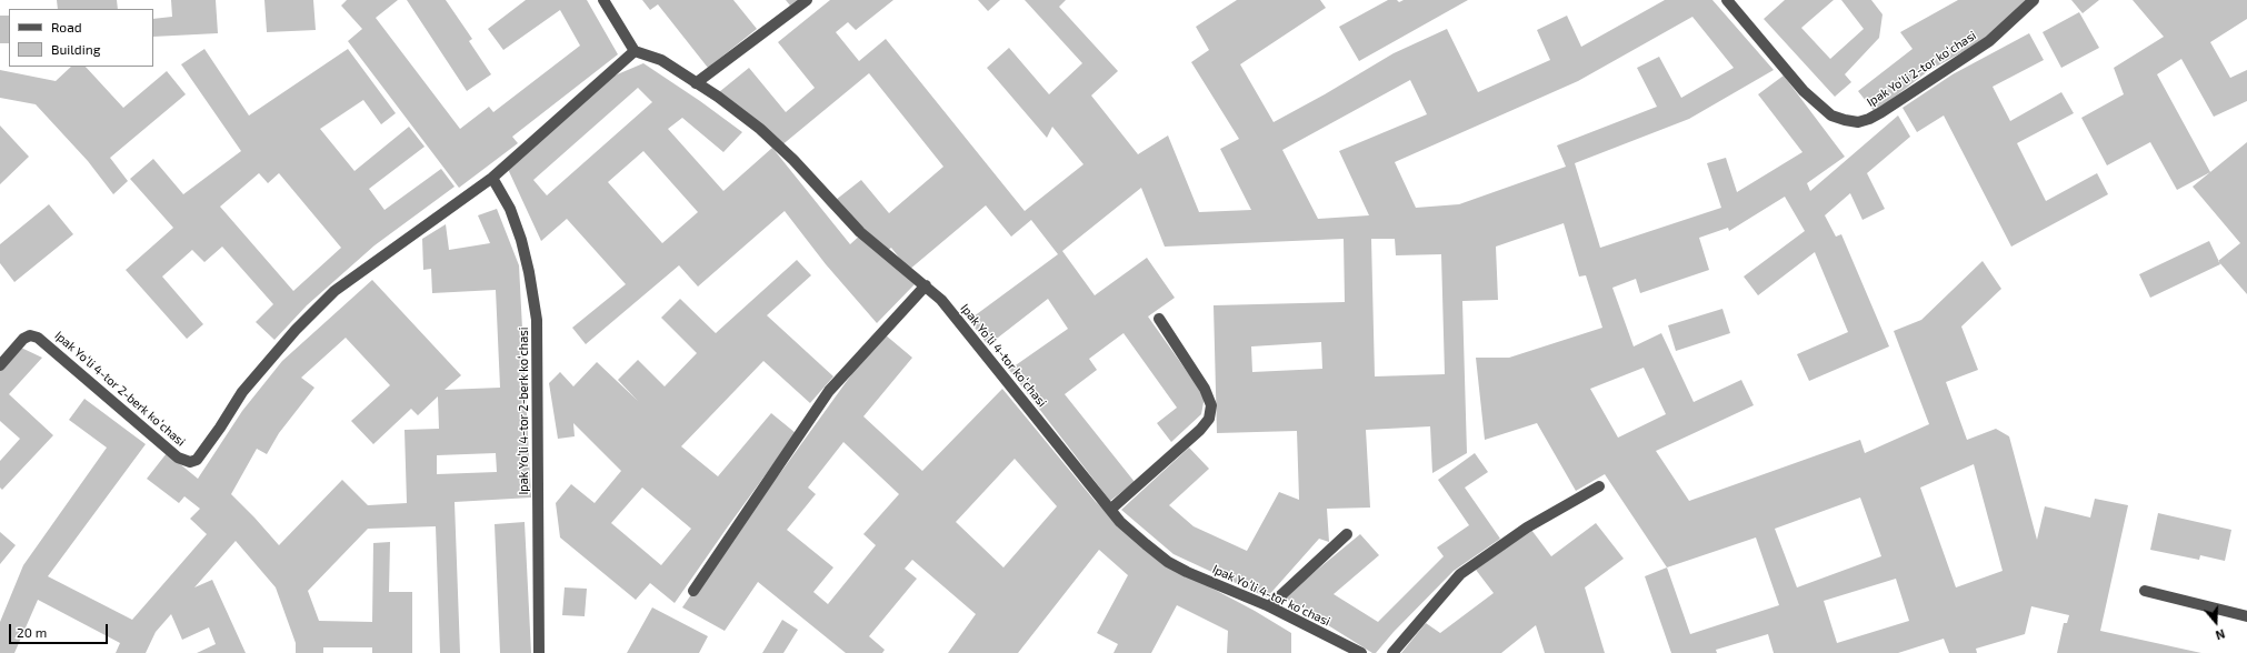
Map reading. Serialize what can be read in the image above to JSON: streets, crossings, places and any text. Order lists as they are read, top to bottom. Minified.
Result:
{"streets":{"street":["Ipak Yoʻli 2-tor koʻchasi","Ipak Yoʻli 4-tor koʻchasi","Ipak Yoʻli 4-tor 2-berk koʻchasi"]},"crossings":[["Ipak Yoʻli 4-tor koʻchasi","Ipak Yoʻli 4-tor 2-berk koʻchasi"]],"legend":["Road","Building"],"scale_bar":"20 m","north":"bottom"}
